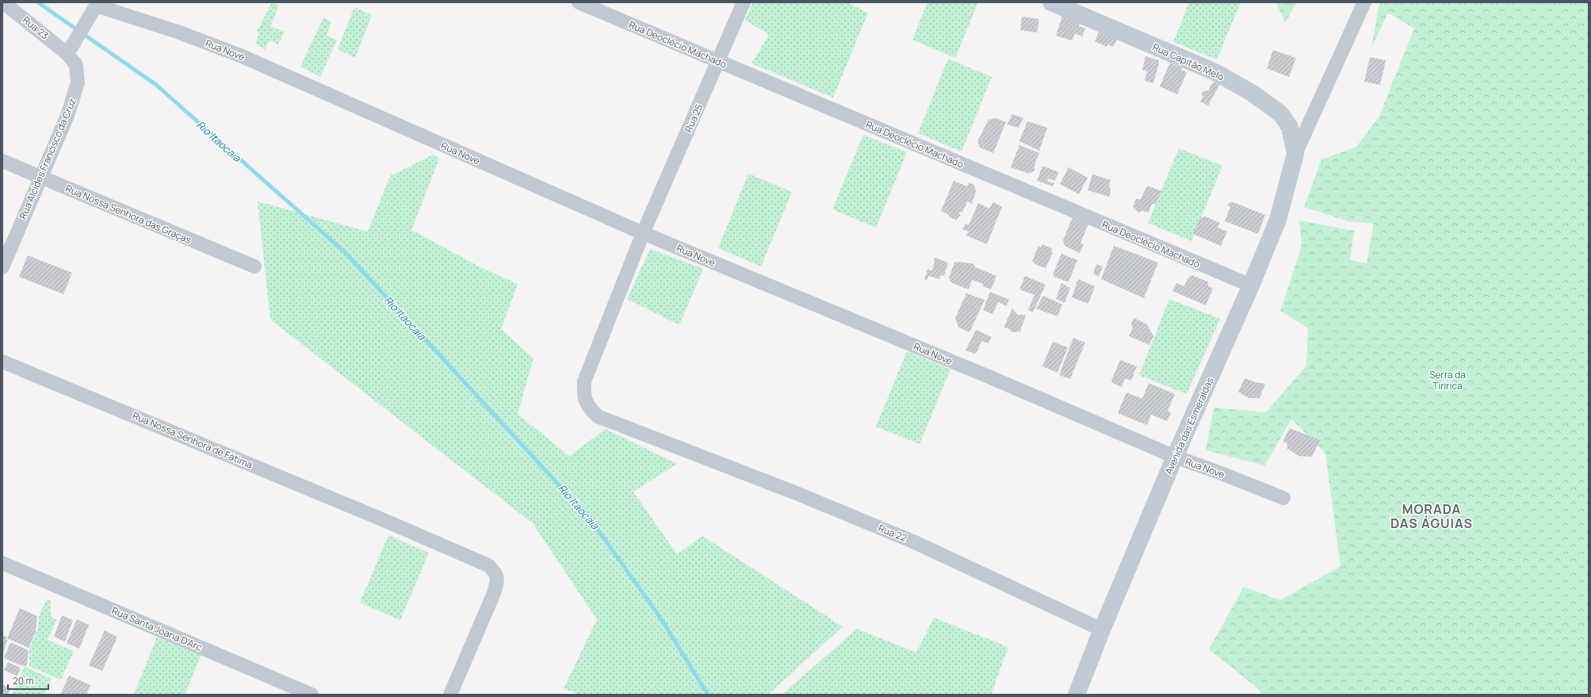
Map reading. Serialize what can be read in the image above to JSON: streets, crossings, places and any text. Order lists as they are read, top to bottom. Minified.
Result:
{"streets":{"main road":["Rua Capitão Melo","Avenida das Esmeraldas"],"street":["Rua 23","Rua Deoclécio Machado","Rua Nove","Rua 25","Rua Alcides Francisco da Cruz","Rua Nossa Senhora das Graças","Rua Nossa Senhora de Fátima","Rua 22","Rua Santa Joana D'Arc"]},"crossings":[["Rua 23","Rua Alcides Francisco da Cruz"],["Rua Deoclécio Machado","Rua 25"],["Rua Deoclécio Machado","Avenida das Esmeraldas"],["Rua Nove","Rua 25"],["Rua Nove","Avenida das Esmeraldas"],["Rua Capitão Melo","Avenida das Esmeraldas"],["Rua 25","Rua 22"],["Rua Alcides Francisco da Cruz","Rua Nossa Senhora das Graças"],["Avenida das Esmeraldas","Rua 22"]],"districts":["MORADA DAS ÁGUIAS"],"water":["Rio Itaocaia"],"parks":["Serra da Tiririca"],"scale_bar":"20 m"}
